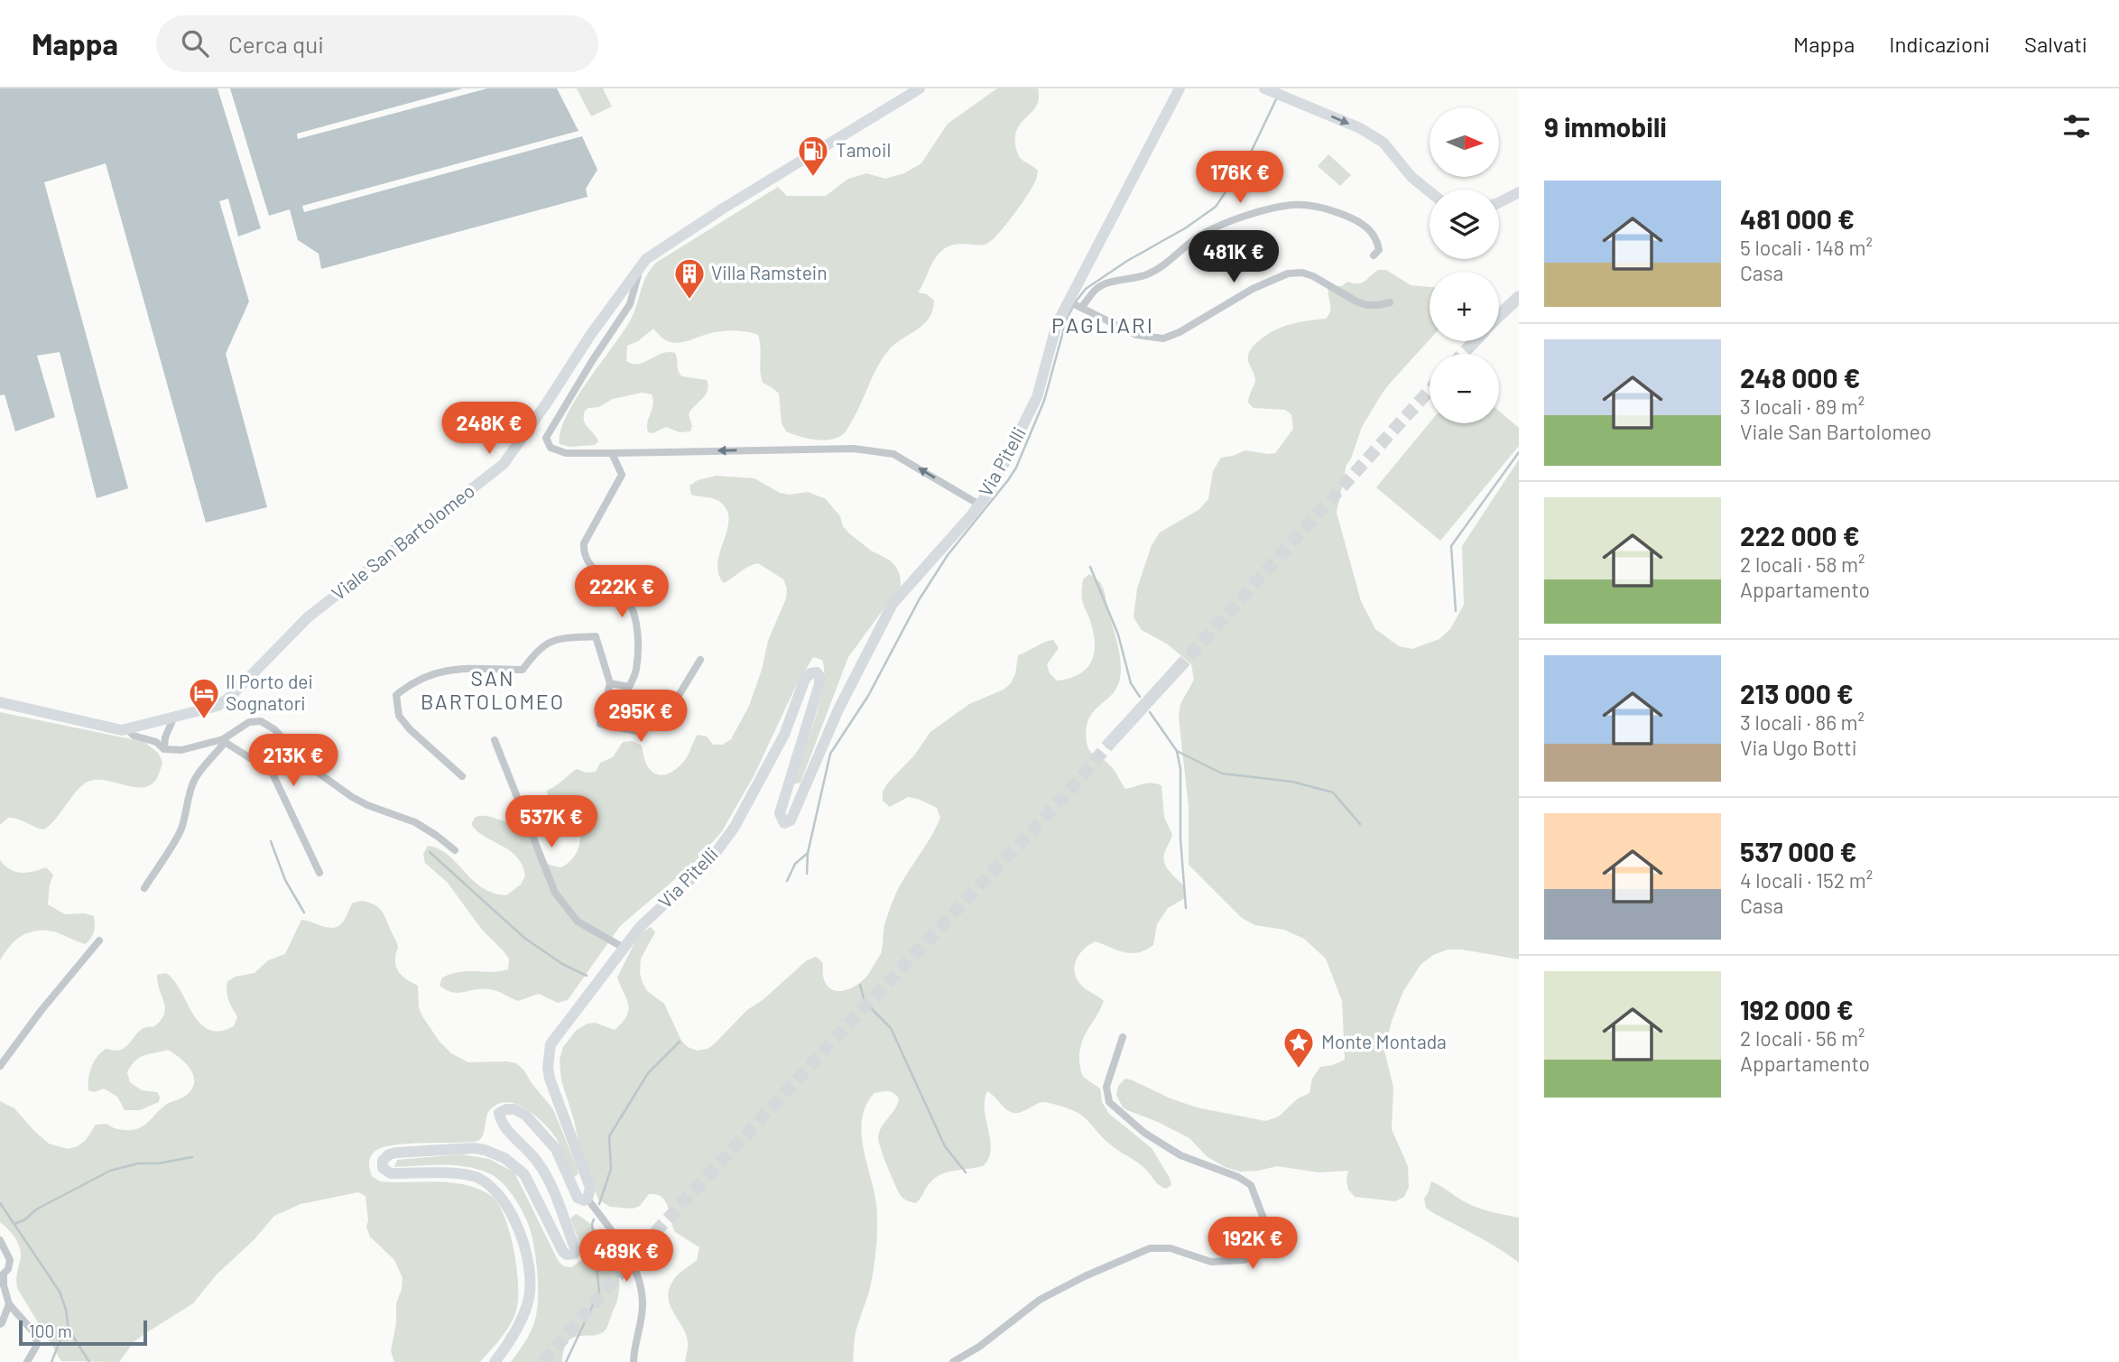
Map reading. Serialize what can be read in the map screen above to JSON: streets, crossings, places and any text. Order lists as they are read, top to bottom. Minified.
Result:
{"streets":{"street":["Via Pitelli","Viale San Bartolomeo"]},"districts":["PAGLIARI","SAN BARTOLOMEO"],"places":{"fuel station":["Tamoil"],"building":["Villa Ramstein"],"hotel":["Il Porto dei Sognatori"],"place":["Monte Montada"]},"scale_bar":"100 m","north":"right","page":{"header":"Mappa","search":"Cerca qui","nav":["Mappa","Indicazioni","Salvati"],"heading":"9 immobili","map_buttons":["+","−"],"price":["176K €","481K €","248K €","222K €","295K €","213K €","537K €","192K €","489K €"],"list":[{"name":"481 000 €","note":"5 locali · 148 m² · Casa"},{"name":"248 000 €","note":"3 locali · 89 m² · Viale San Bartolomeo"},{"name":"222 000 €","note":"2 locali · 58 m² · Appartamento"},{"name":"213 000 €","note":"3 locali · 86 m² · Via Ugo Botti"},{"name":"537 000 €","note":"4 locali · 152 m² · Casa"},{"name":"192 000 €","note":"2 locali · 56 m² · Appartamento"}],"scale":"100 m"}}
